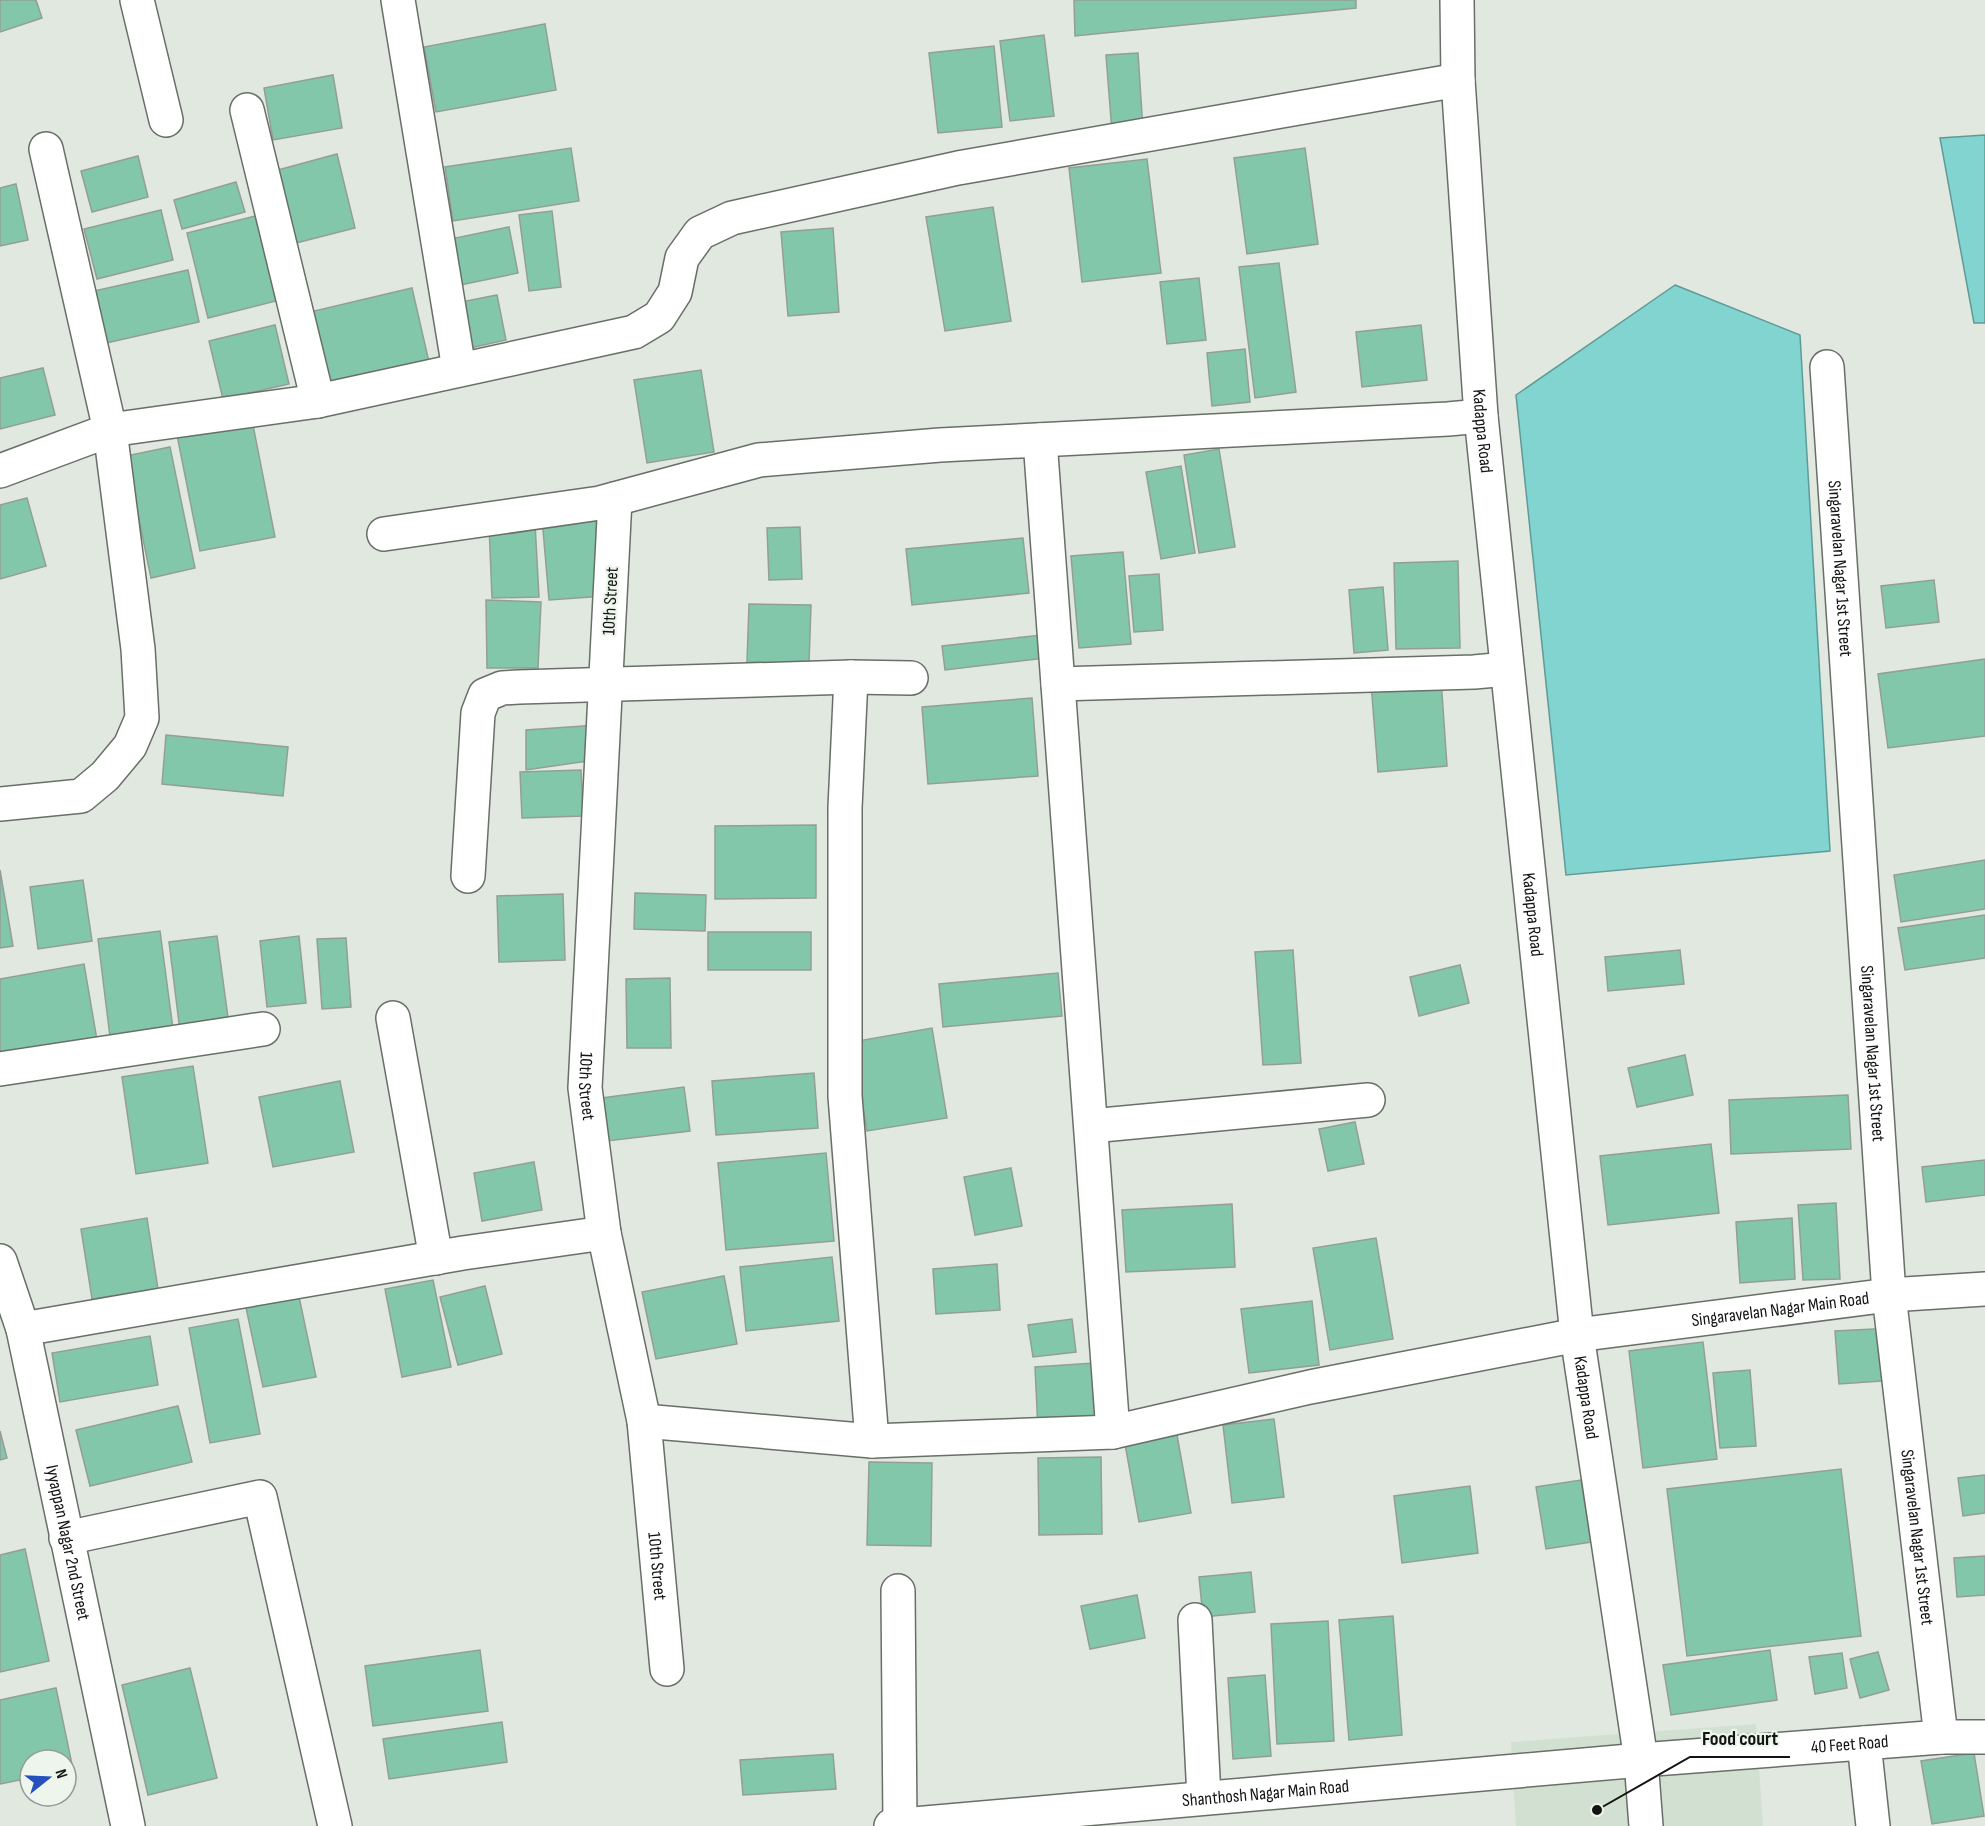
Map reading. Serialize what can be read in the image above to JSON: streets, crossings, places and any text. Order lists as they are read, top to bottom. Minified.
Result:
{"streets":{"street":["Kadappa Road","Singaravelan Nagar 1st Street","10th Street","Singaravelan Nagar Main Road","Iyyappan Nagar 2nd Street","40 Feet Road","Shanthosh Nagar Main Road"]},"crossings":[["Kadappa Road","Singaravelan Nagar Main Road"],["Kadappa Road","40 Feet Road"],["Kadappa Road","Shanthosh Nagar Main Road"],["Singaravelan Nagar 1st Street","Singaravelan Nagar Main Road"],["Singaravelan Nagar 1st Street","40 Feet Road"],["10th Street","Singaravelan Nagar Main Road"],["40 Feet Road","Shanthosh Nagar Main Road"]],"places":["Food court"],"north":"right"}
